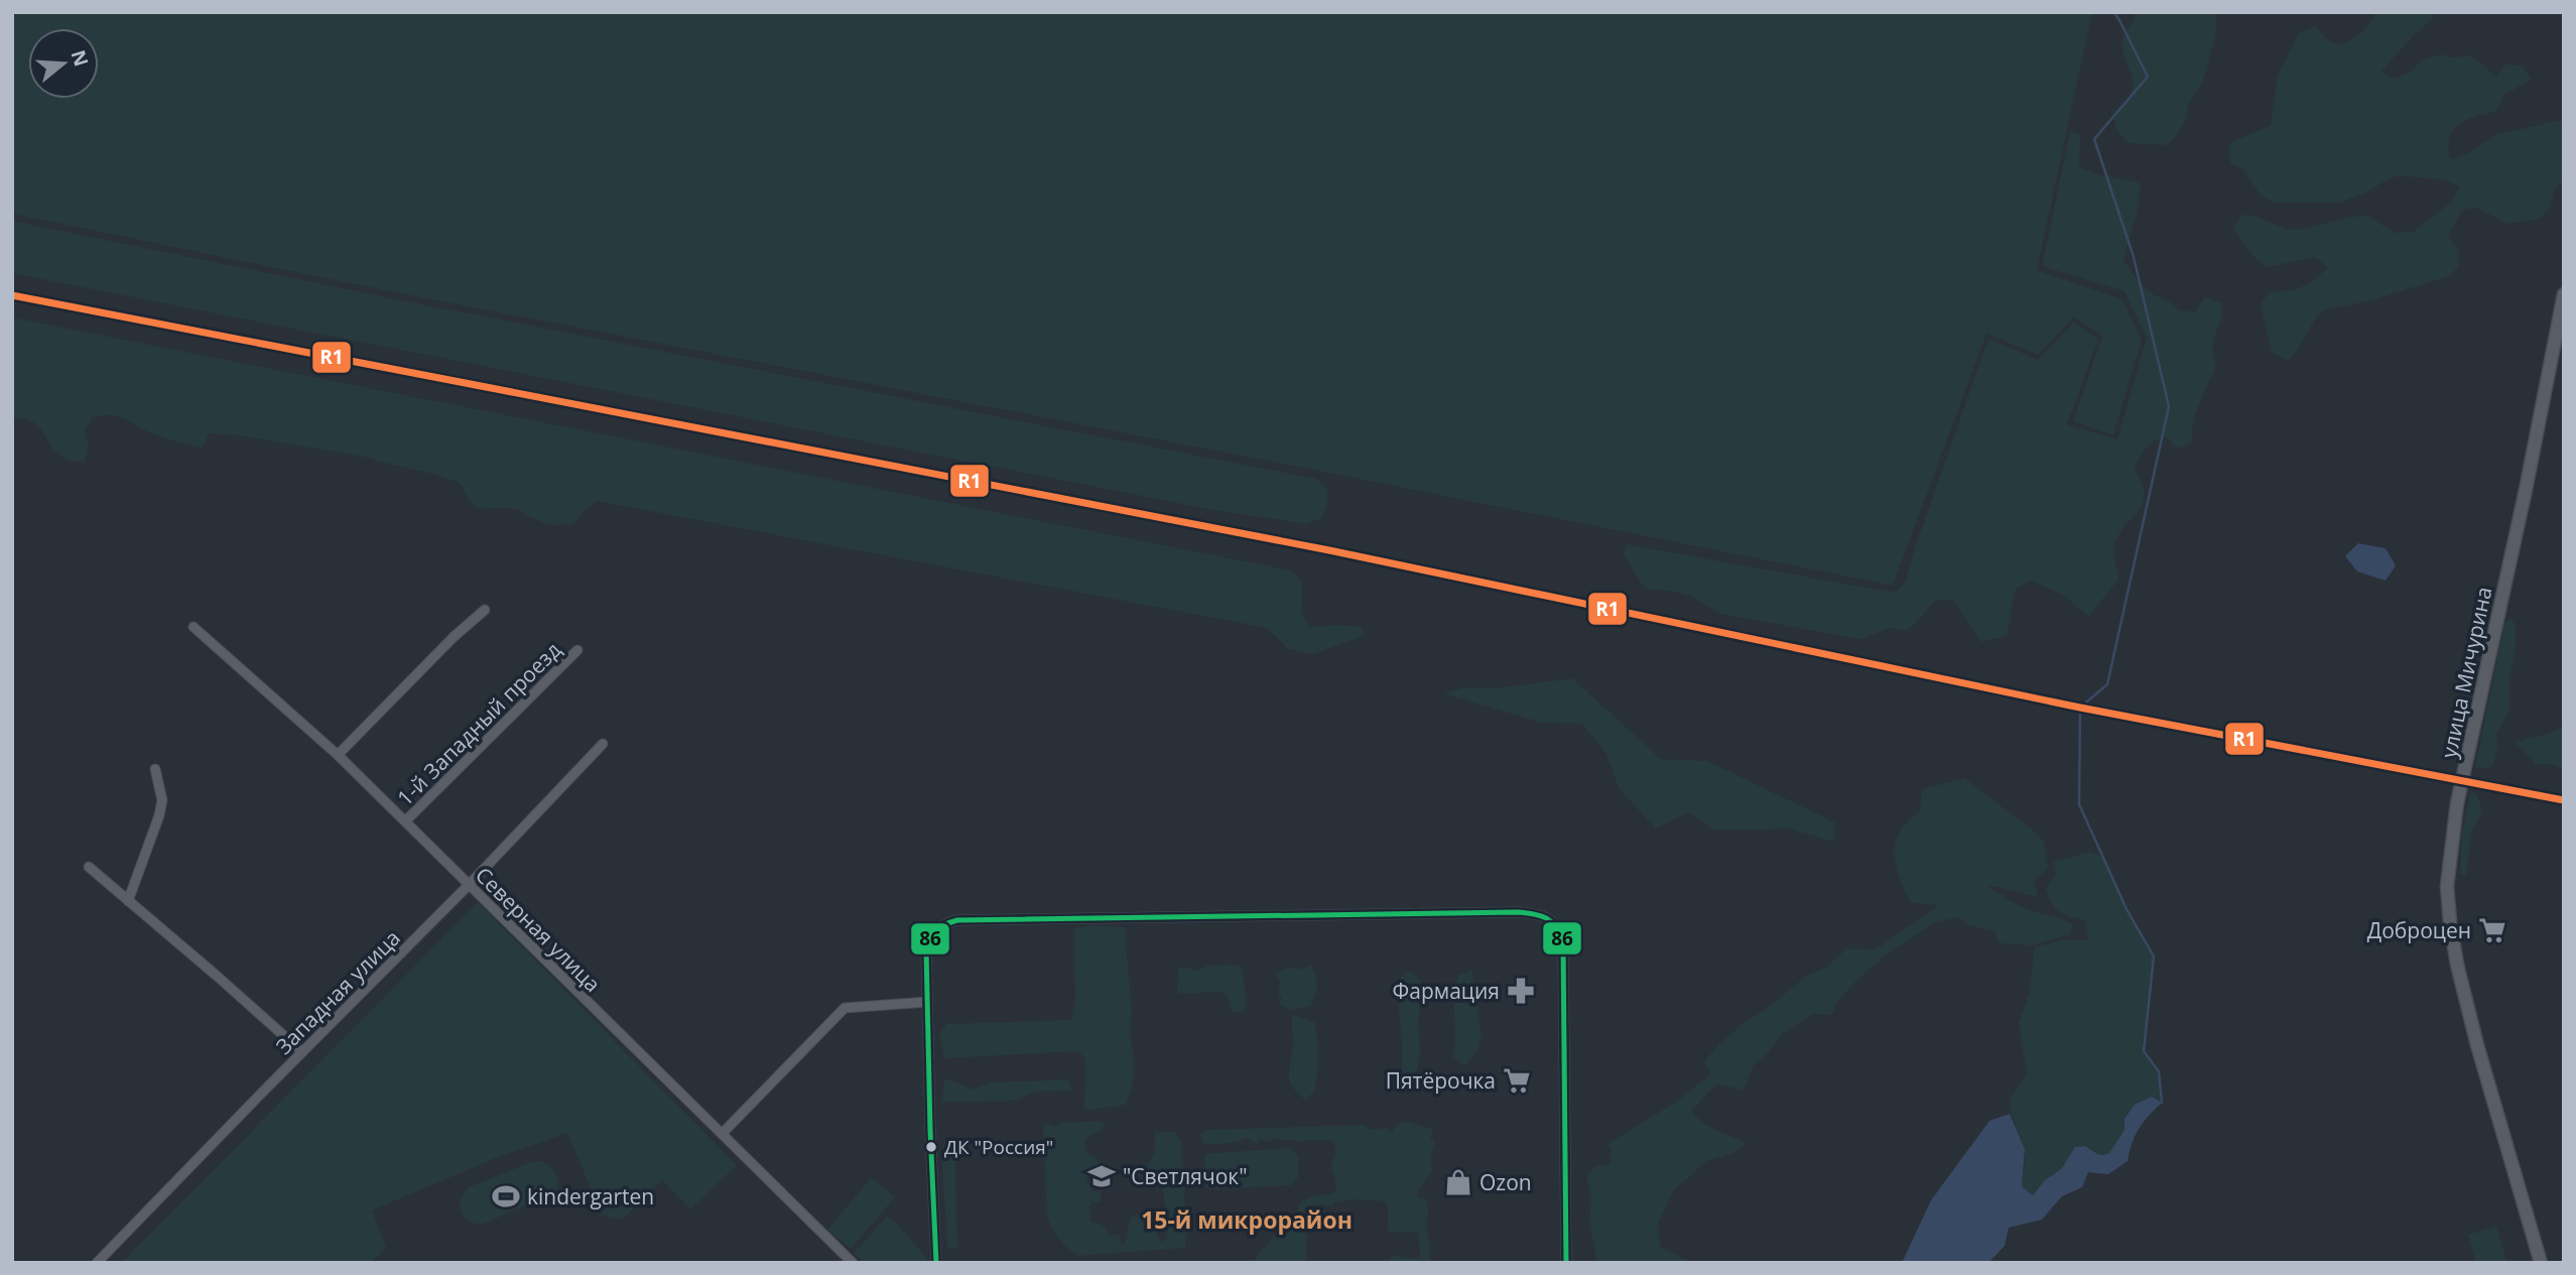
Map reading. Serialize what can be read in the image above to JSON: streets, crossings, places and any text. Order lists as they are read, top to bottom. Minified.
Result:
{"streets":{"main road":["улица Мичурина"],"street":["1-й Западный проезд","Северная улица","Западная улица"]},"crossings":[["1-й Западный проезд","Северная улица"],["Северная улица","Западная улица"]],"districts":["15-й микрорайон"],"places":{"supermarket":["Доброцен","Пятёрочка"],"pharmacy":["Фармация"],"other":["ДК \"Россия\""],"school or university":["\"Светлячок\""],"shop":["Ozon"],"sports":["kindergarten"]},"lines":["transit line R1","transit line 86"],"north":"right"}
